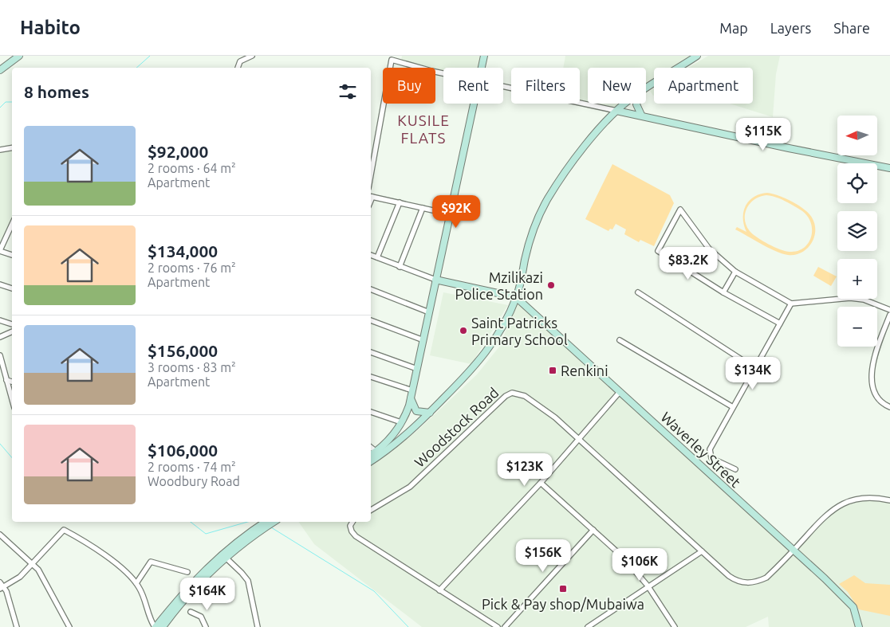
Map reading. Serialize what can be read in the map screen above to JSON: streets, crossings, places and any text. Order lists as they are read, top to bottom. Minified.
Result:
{"streets":{"street":["Woodstock Road","Waverley Street"]},"districts":["KUSILE FLATS"],"places":{"other":["Mzilikazi Police Station","Saint Patricks Primary School"],"transit":["Renkini","Pick & Pay shop/Mubaiwa"]},"north":"left","page":{"header":"Habito","nav":["Map","Layers","Share"],"chip":["Buy","Rent","Filters","New","Apartment"],"heading":"8 homes","map_buttons":["+","−"],"list":[{"name":"$92,000","note":"2 rooms · 64 m² · Apartment"},{"name":"$134,000","note":"2 rooms · 76 m² · Apartment"},{"name":"$156,000","note":"3 rooms · 83 m² · Apartment"},{"name":"$106,000","note":"2 rooms · 74 m² · Woodbury Road"}],"price":["$115K","$92K","$83.2K","$134K","$123K","$156K","$106K","$164K"]}}
